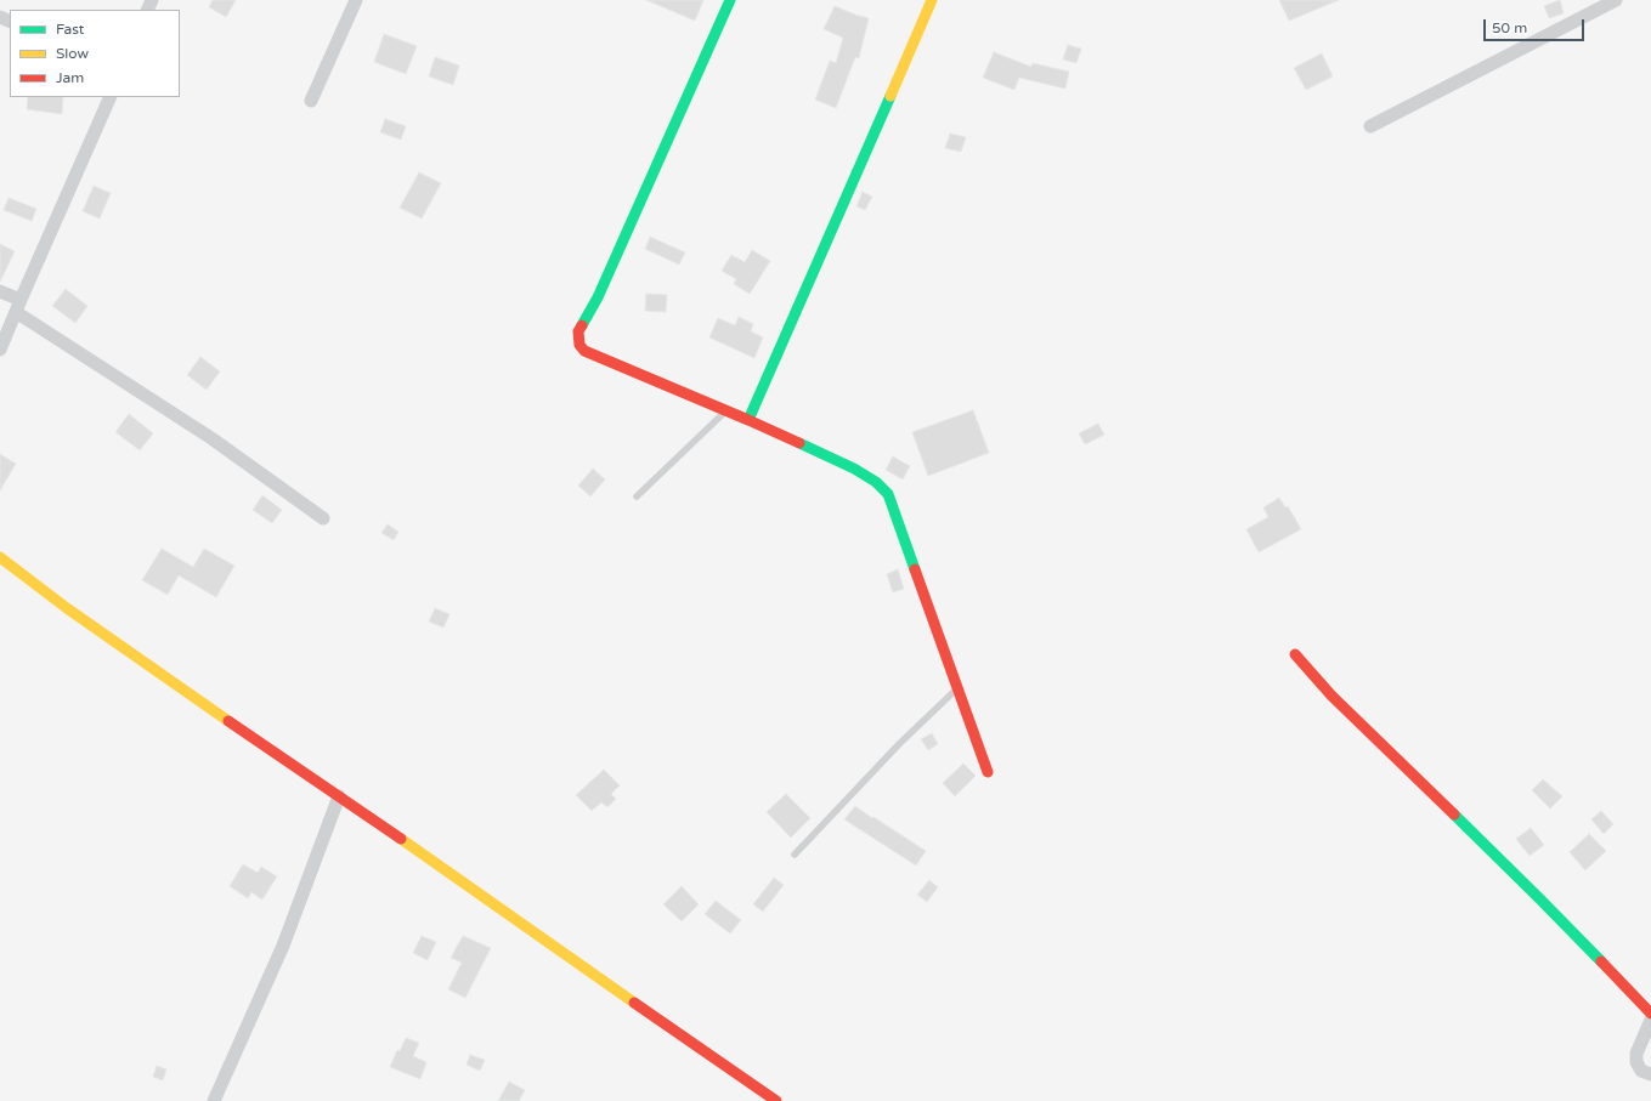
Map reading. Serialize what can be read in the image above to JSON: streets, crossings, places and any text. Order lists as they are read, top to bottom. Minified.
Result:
{"legend":["Fast","Slow","Jam"],"scale_bar":"50 m"}
